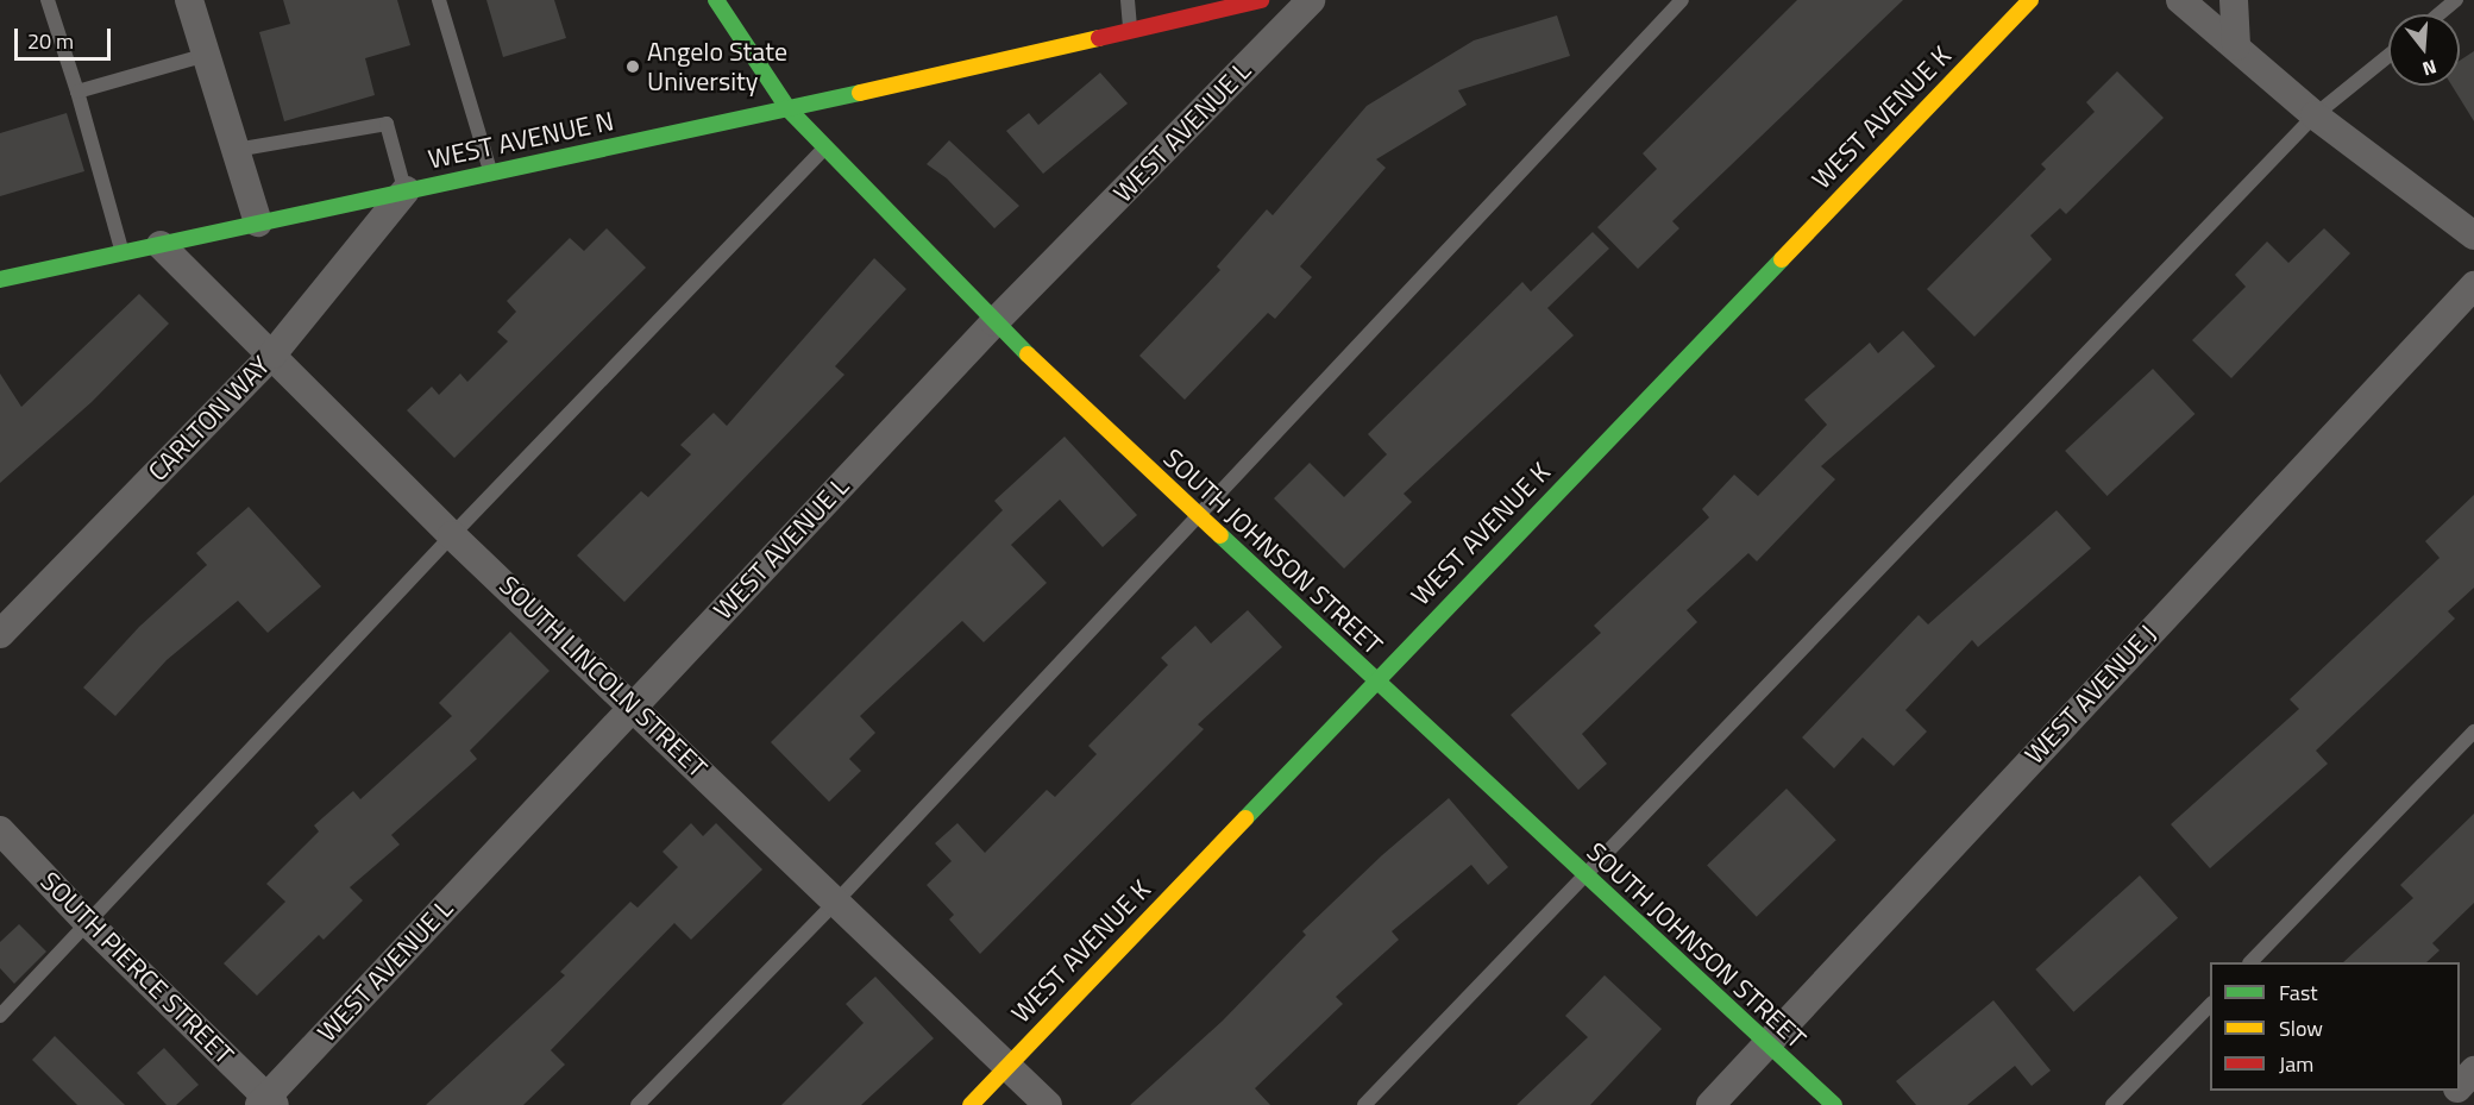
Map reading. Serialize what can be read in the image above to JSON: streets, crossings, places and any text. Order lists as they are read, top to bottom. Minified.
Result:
{"streets":{"street":["WEST AVENUE K","WEST AVENUE L","WEST AVENUE N","CARLTON WAY","SOUTH JOHNSON STREET","SOUTH LINCOLN STREET","WEST AVENUE J","SOUTH PIERCE STREET"]},"crossings":[["WEST AVENUE K","SOUTH JOHNSON STREET"],["WEST AVENUE K","SOUTH LINCOLN STREET"],["WEST AVENUE L","SOUTH JOHNSON STREET"],["WEST AVENUE L","SOUTH LINCOLN STREET"],["WEST AVENUE L","SOUTH PIERCE STREET"],["WEST AVENUE N","CARLTON WAY"],["WEST AVENUE N","SOUTH JOHNSON STREET"],["WEST AVENUE N","SOUTH LINCOLN STREET"],["CARLTON WAY","SOUTH LINCOLN STREET"],["SOUTH JOHNSON STREET","WEST AVENUE J"]],"places":["Angelo State University"],"legend":["Fast","Slow","Jam"],"scale_bar":"20 m","north":"bottom"}
